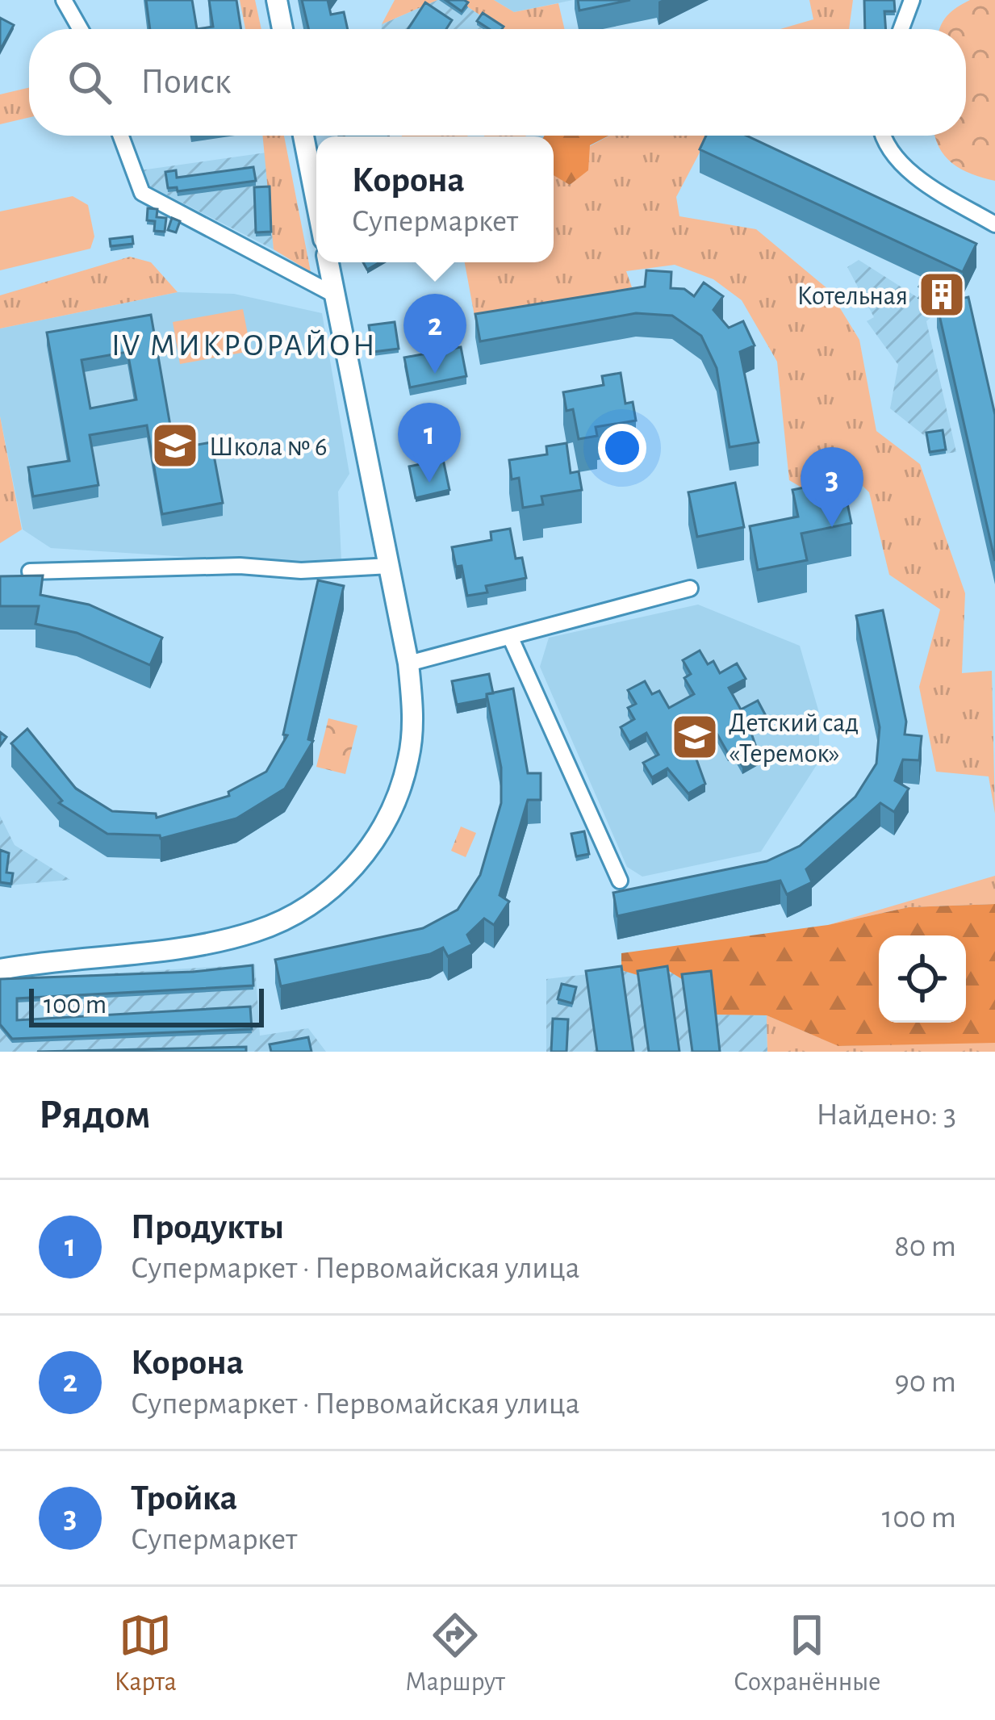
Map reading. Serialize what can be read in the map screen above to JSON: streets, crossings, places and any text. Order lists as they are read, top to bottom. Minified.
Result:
{"districts":["IV МИКРОРАЙОН"],"places":{"building":["Котельная"],"school or university":["Школа № 6","Детский сад «Теремок»"]},"scale_bar":"100 m","page":{"search":"Поиск","popup":["Корона","Супермаркет"],"pins":["2","1","3"],"scale":"100 m","heading":["Рядом","Найдено: 3"],"list":[{"mark":"1","name":"Продукты","note":"Супермаркет · Первомайская улица","value":"80 m"},{"mark":"2","name":"Корона","note":"Супермаркет · Первомайская улица","value":"90 m"},{"mark":"3","name":"Тройка","note":"Супермаркет","value":"100 m"}],"nav":["Карта","Маршрут","Сохранённые"]}}
